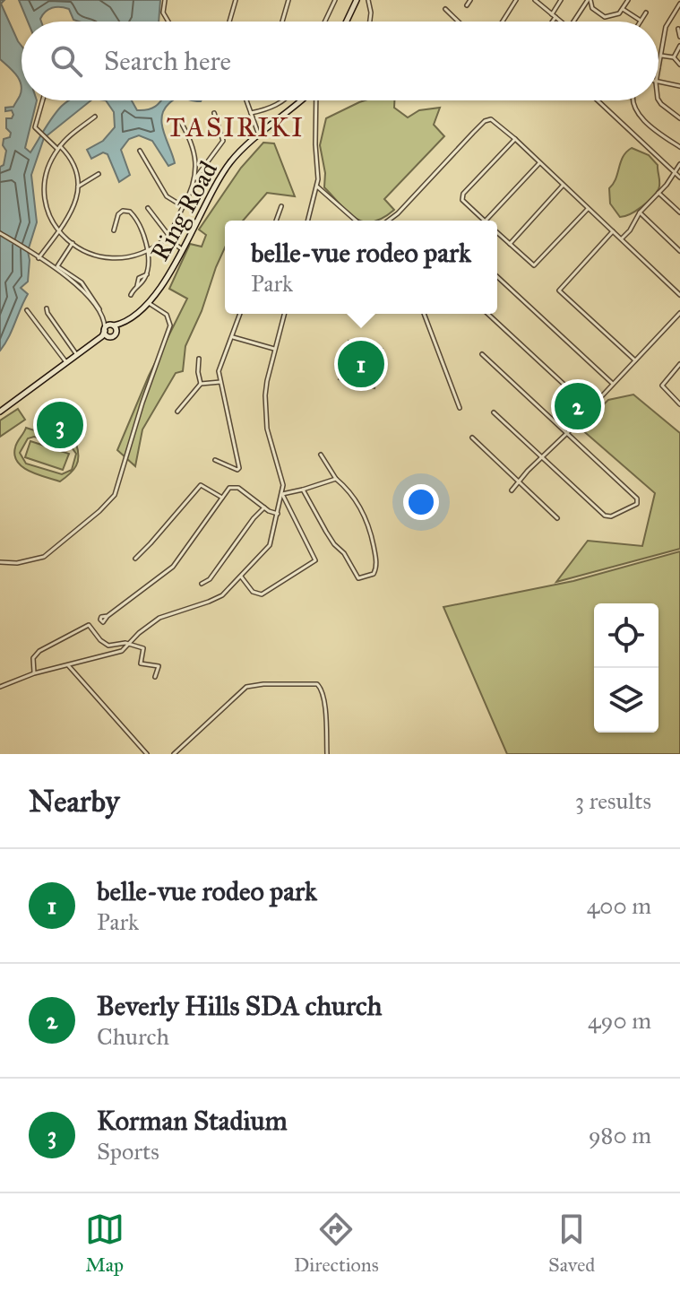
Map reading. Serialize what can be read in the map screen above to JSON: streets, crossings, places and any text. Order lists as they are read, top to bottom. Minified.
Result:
{"streets":{"main road":["Ring Road"]},"districts":["TASIRIKI"],"page":{"search":"Search here","popup":["belle-vue rodeo park","Park"],"pins":["1","2","3"],"heading":["Nearby","3 results"],"list":[{"mark":"1","name":"belle-vue rodeo park","note":"Park","value":"400 m"},{"mark":"2","name":"Beverly Hills SDA church","note":"Church","value":"490 m"},{"mark":"3","name":"Korman Stadium","note":"Sports","value":"980 m"}],"nav":["Map","Directions","Saved"]}}
